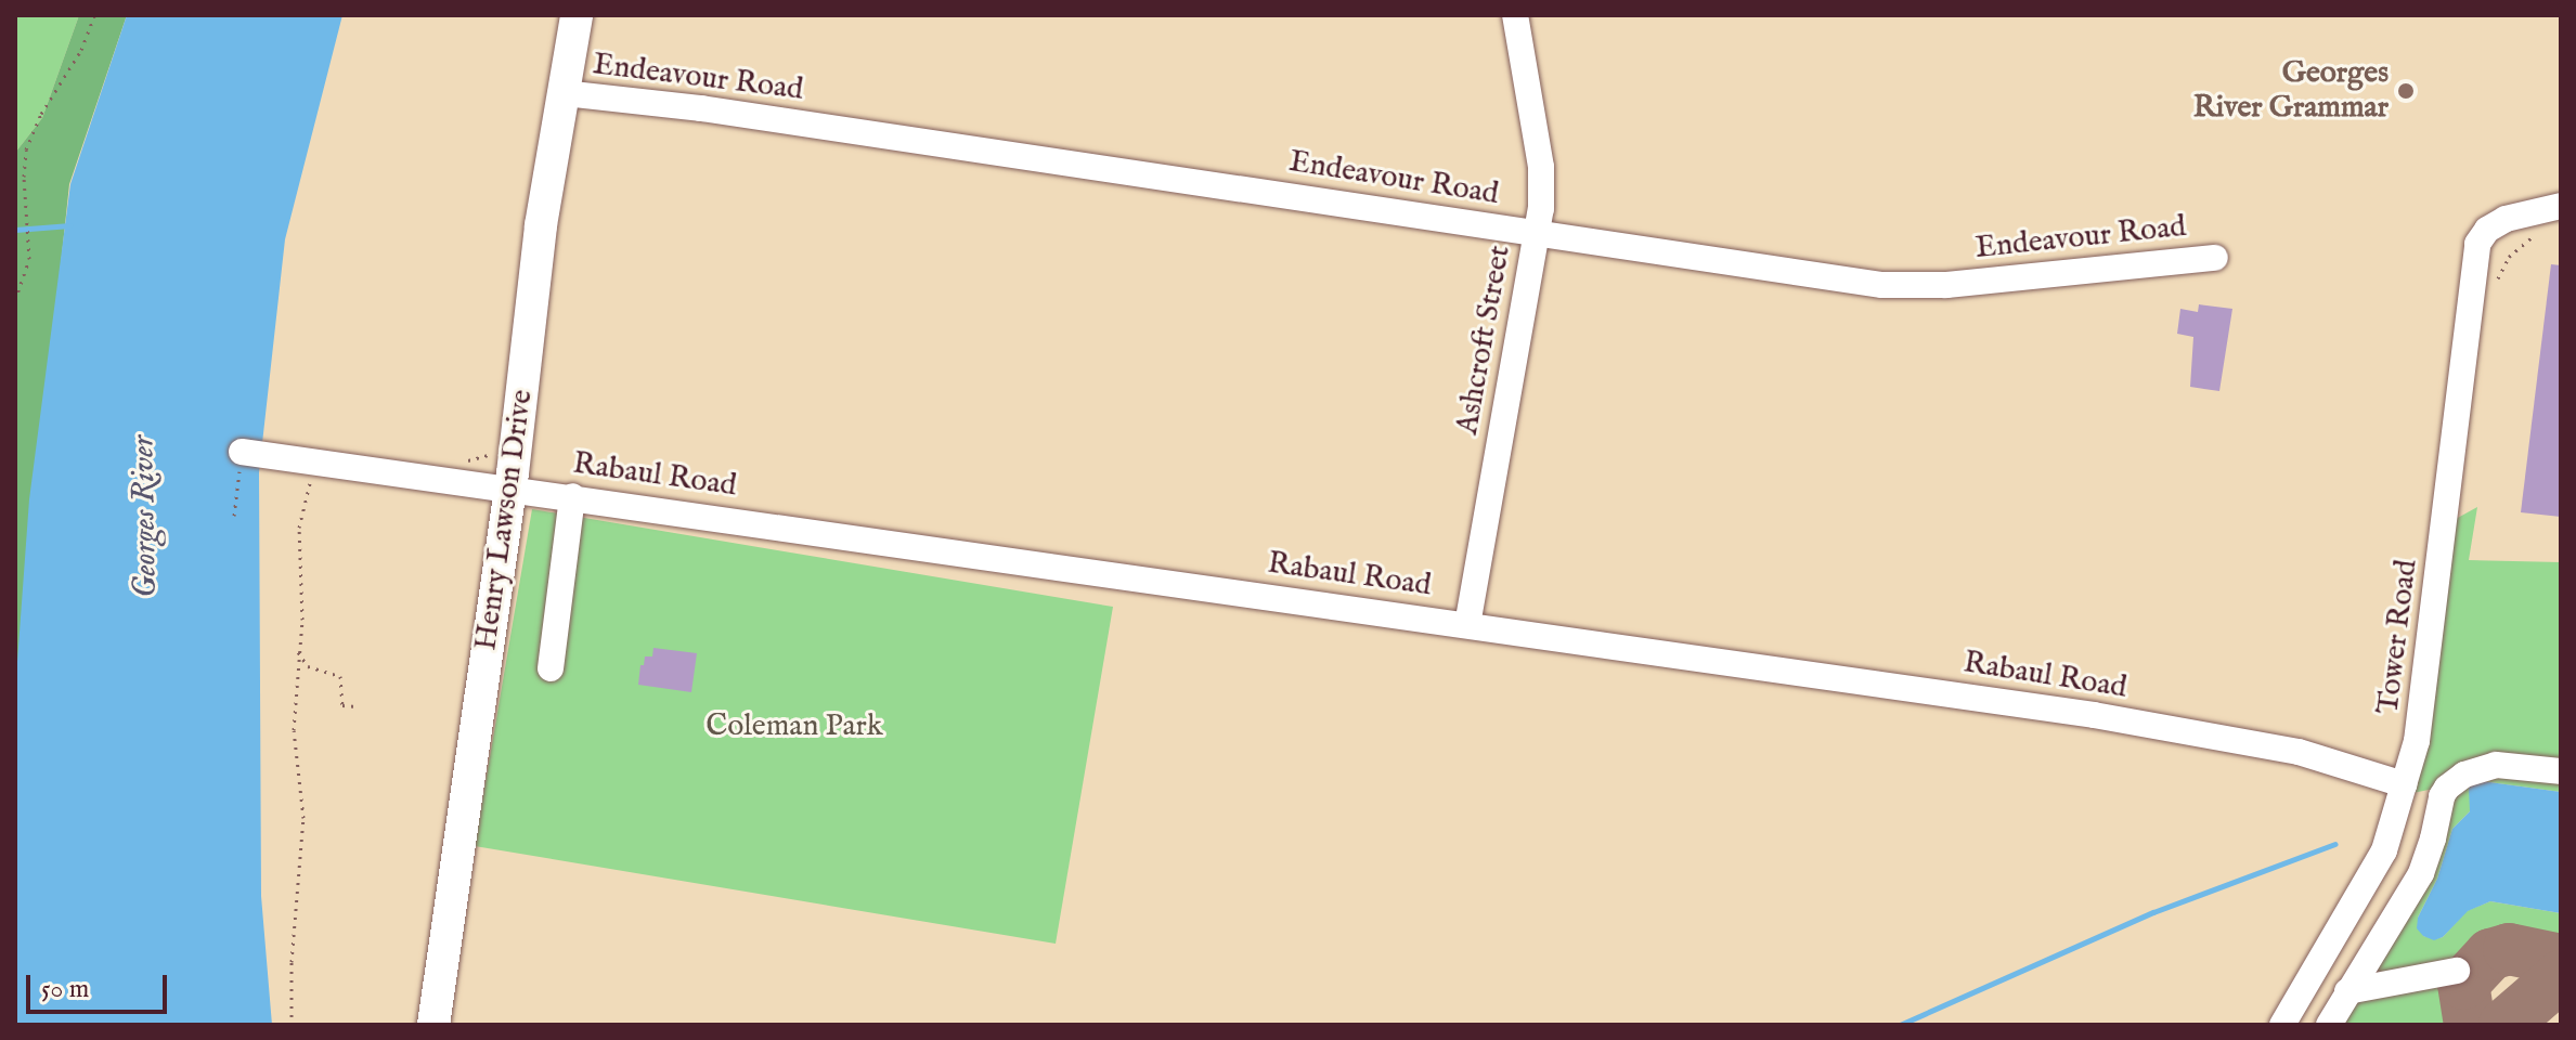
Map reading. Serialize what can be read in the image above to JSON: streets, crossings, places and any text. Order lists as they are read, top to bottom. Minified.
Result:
{"streets":{"main road":["Henry Lawson Drive"],"street":["Endeavour Road","Ashcroft Street","Rabaul Road","Tower Road"]},"crossings":[["Endeavour Road","Ashcroft Street"],["Endeavour Road","Henry Lawson Drive"],["Ashcroft Street","Rabaul Road"],["Rabaul Road","Henry Lawson Drive"],["Rabaul Road","Tower Road"]],"water":["Georges River"],"parks":["Coleman Park"],"places":["Georges River Grammar"],"scale_bar":"50 m"}
